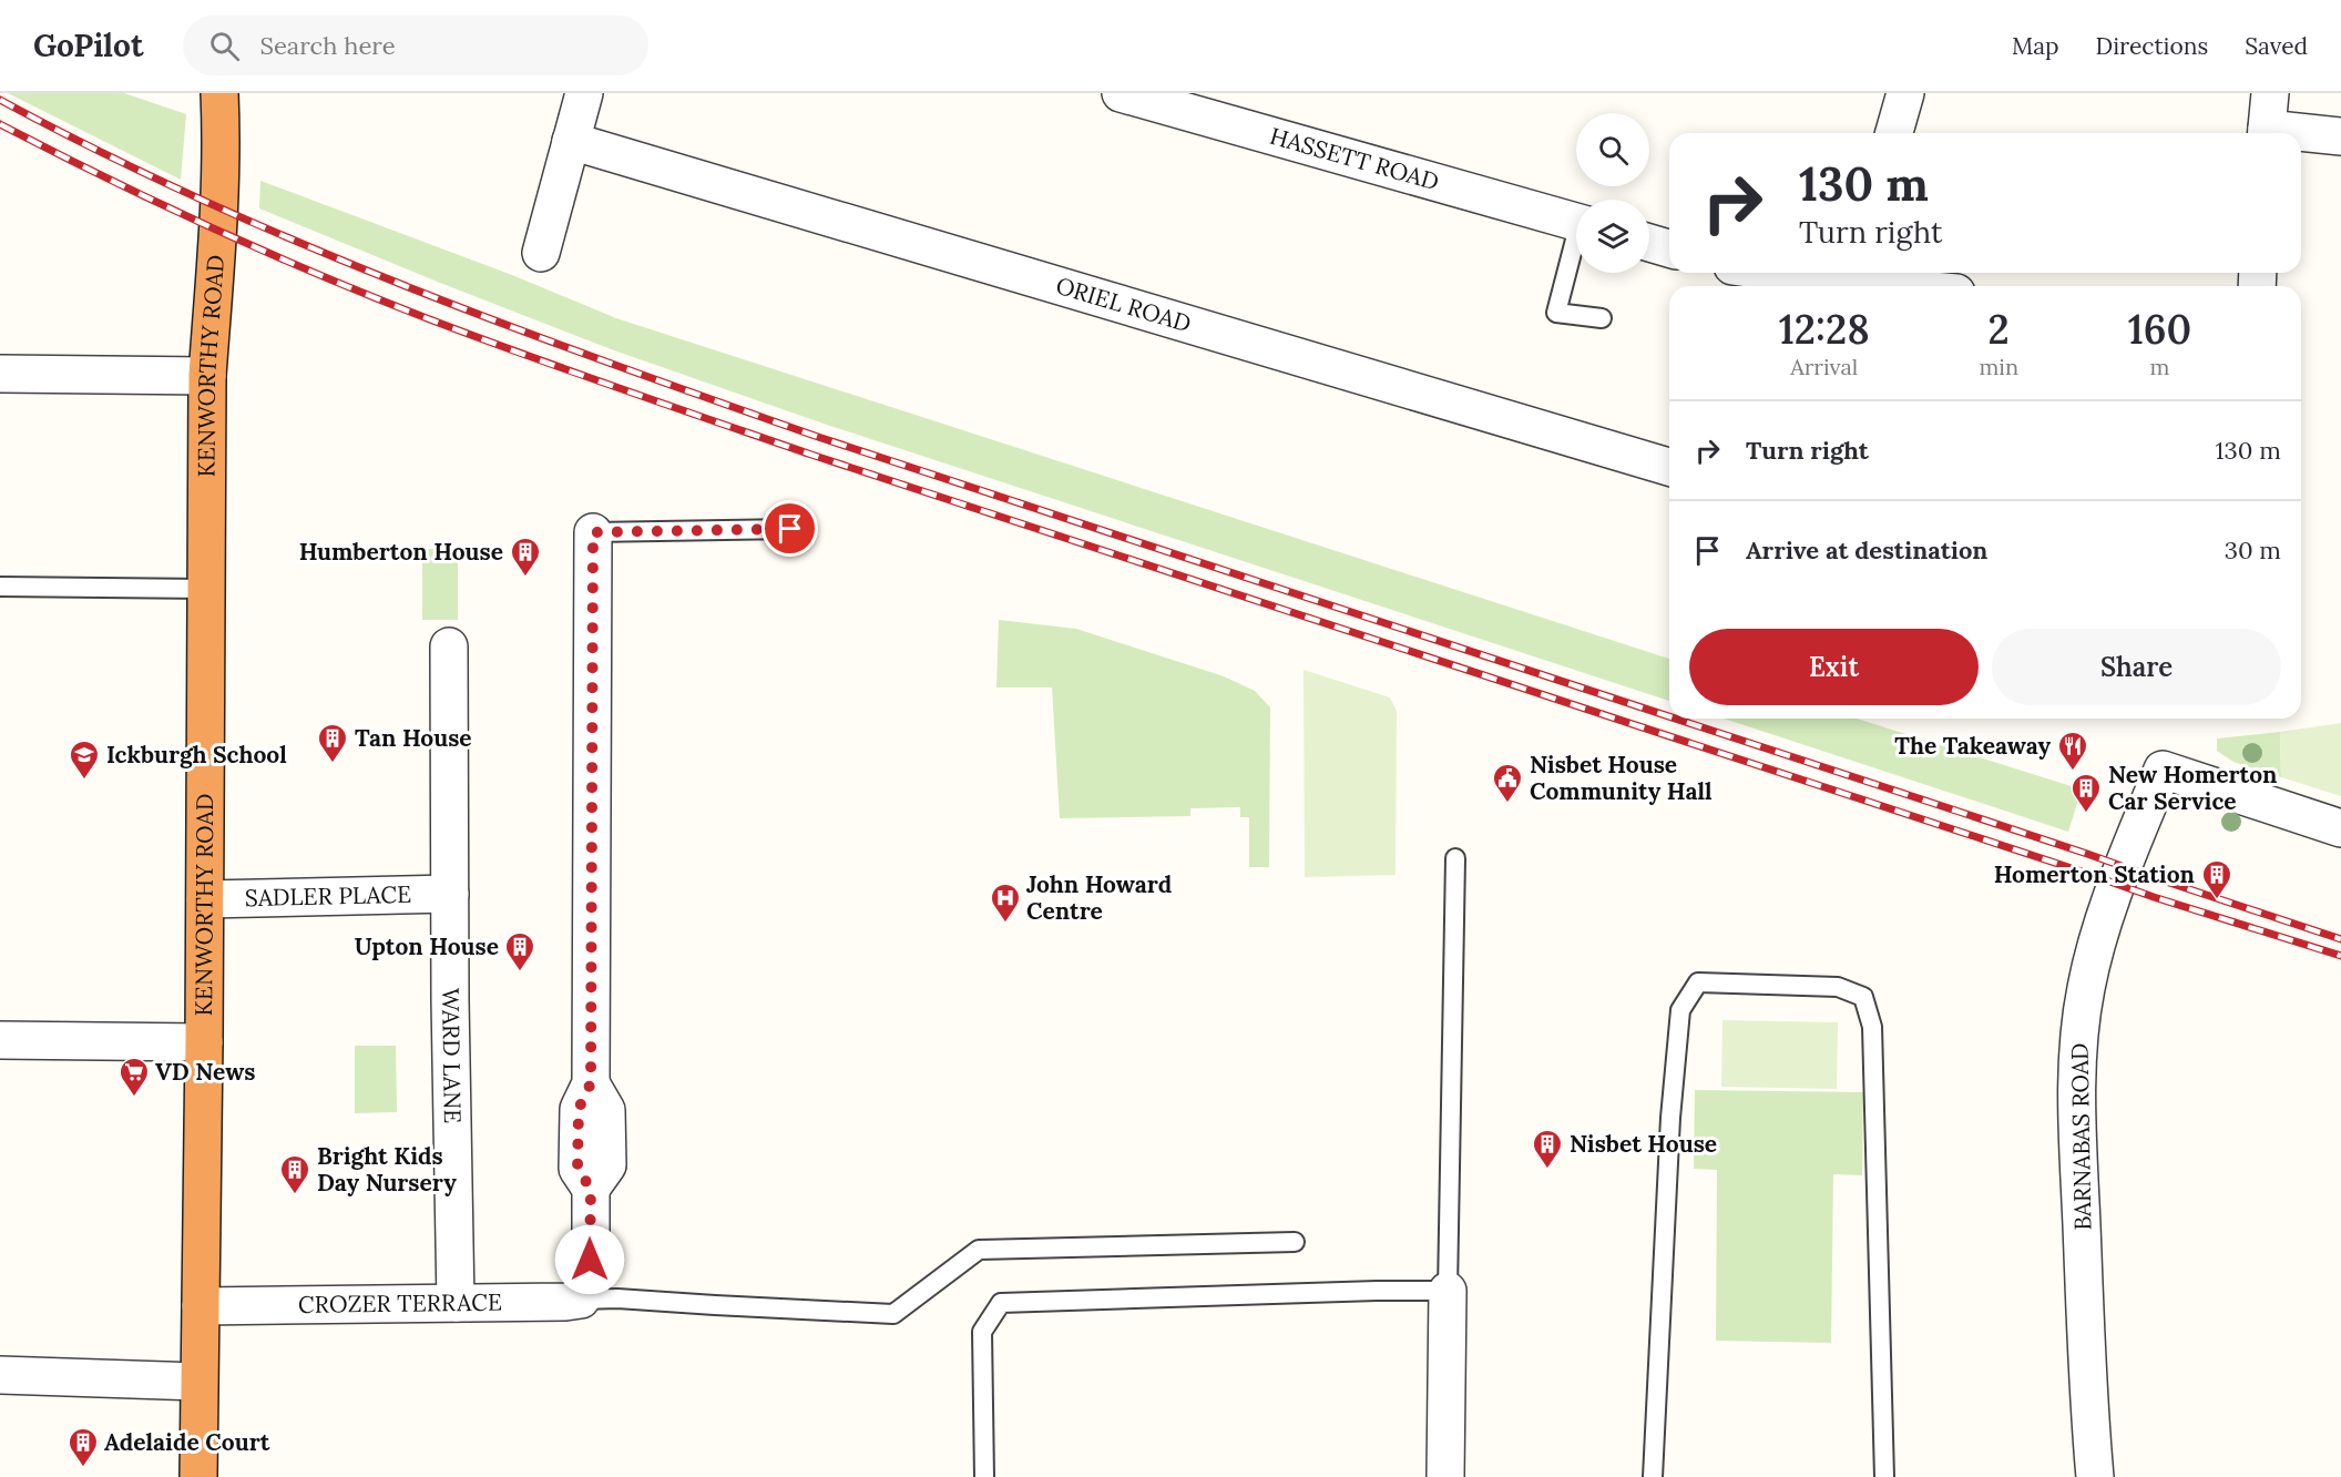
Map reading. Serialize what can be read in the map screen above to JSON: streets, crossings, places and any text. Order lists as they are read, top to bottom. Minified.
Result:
{"streets":{"highway":["KENWORTHY ROAD"],"street":["HASSETT ROAD","ORIEL ROAD","SADLER PLACE","WARD LANE","BARNABAS ROAD","CROZER TERRACE"]},"crossings":[["KENWORTHY ROAD","SADLER PLACE"],["KENWORTHY ROAD","CROZER TERRACE"],["SADLER PLACE","WARD LANE"],["WARD LANE","CROZER TERRACE"]],"places":{"building":["Humberton House","Tan House","New Homerton Car Service","Homerton Station","Upton House","Nisbet House","Bright Kids Day Nursery","Adelaide Court"],"restaurant":["The Takeaway"],"school or university":["Ickburgh School"],"public building":["Nisbet House Community Hall"],"hospital":["John Howard Centre"],"supermarket":["VD News"]},"page":{"header":"GoPilot","search":"Search here","nav":["Map","Directions","Saved"],"turn":["130 m","Turn right"],"eta":["12:28","Arrival","2","min","160","m"],"list":[{"name":"Turn right","value":"130 m"},{"name":"Arrive at destination","value":"30 m"}],"buttons":["Exit","Share"]}}
